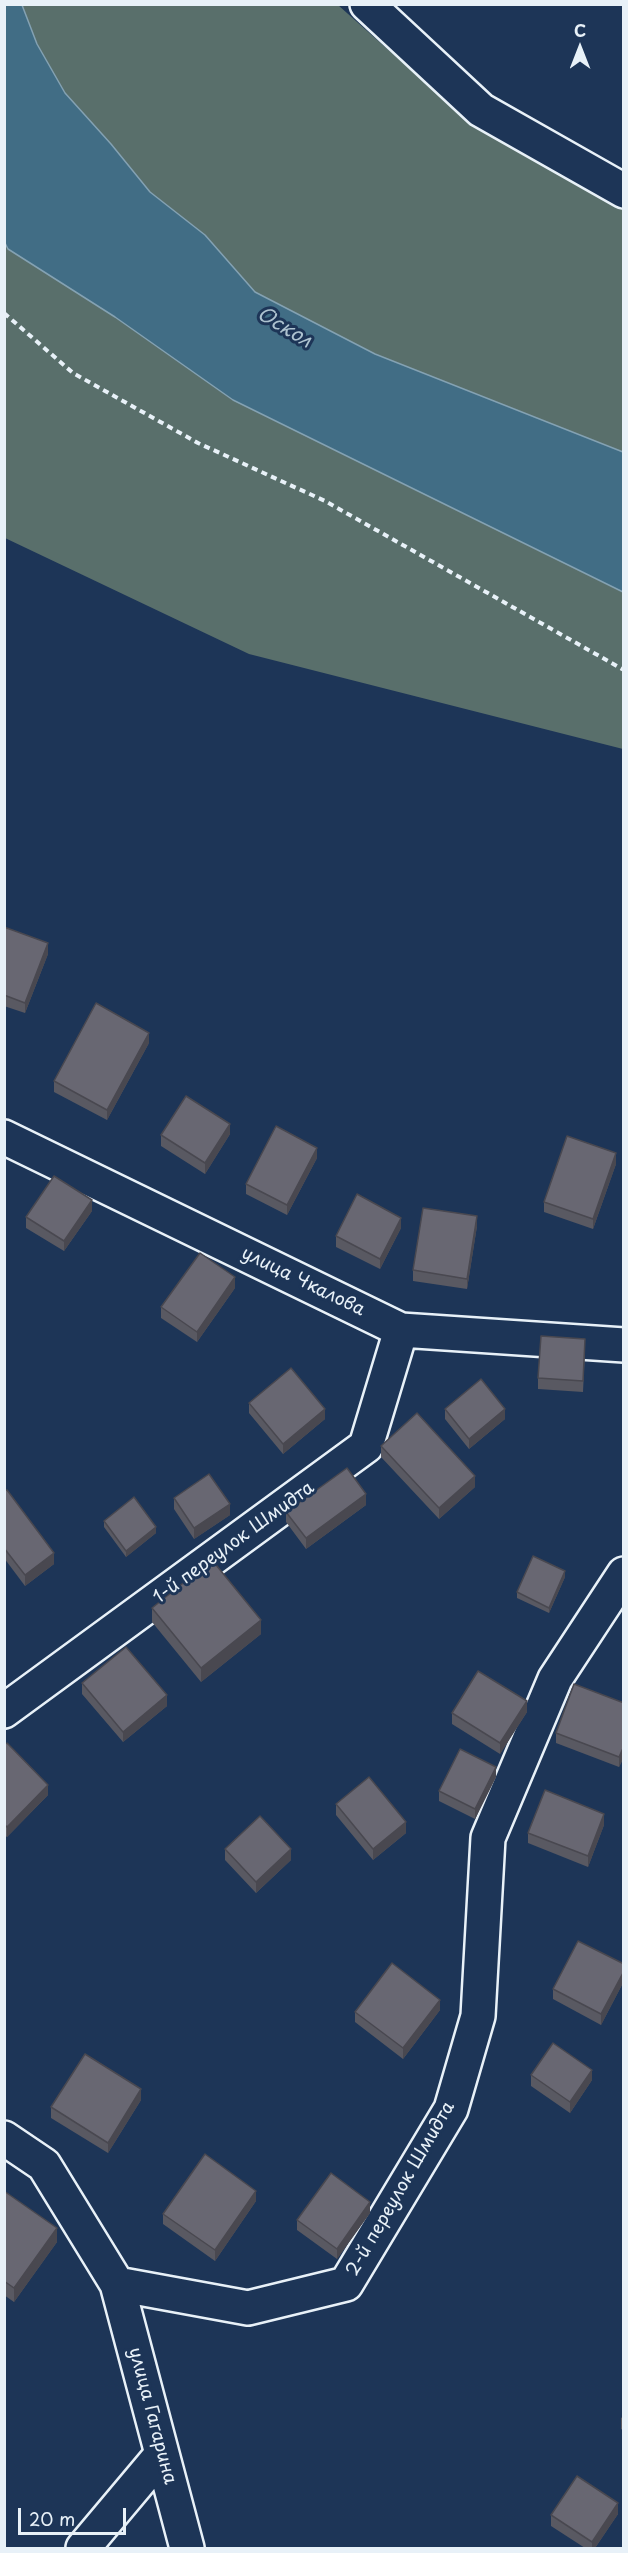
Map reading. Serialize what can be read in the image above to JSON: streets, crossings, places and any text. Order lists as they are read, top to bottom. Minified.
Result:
{"streets":{"street":["улица Чкалова","1-й переулок Шмидта","2-й переулок Шмидта","улица Гагарина"]},"crossings":[["улица Чкалова","1-й переулок Шмидта"],["2-й переулок Шмидта","улица Гагарина"]],"water":["Оскол"],"scale_bar":"20 m","north":"top"}
